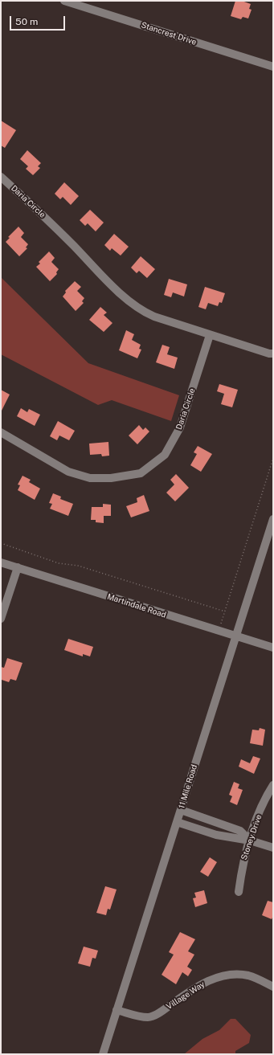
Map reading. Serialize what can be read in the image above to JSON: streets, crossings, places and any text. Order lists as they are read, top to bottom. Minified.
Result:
{"streets":{"street":["Stancrest Drive","Daria Circle","Martindale Road","11 Mile Road","Stoney Drive","Village Way"]},"crossings":[["Martindale Road","11 Mile Road"],["11 Mile Road","Village Way"]],"scale_bar":"50 m"}
